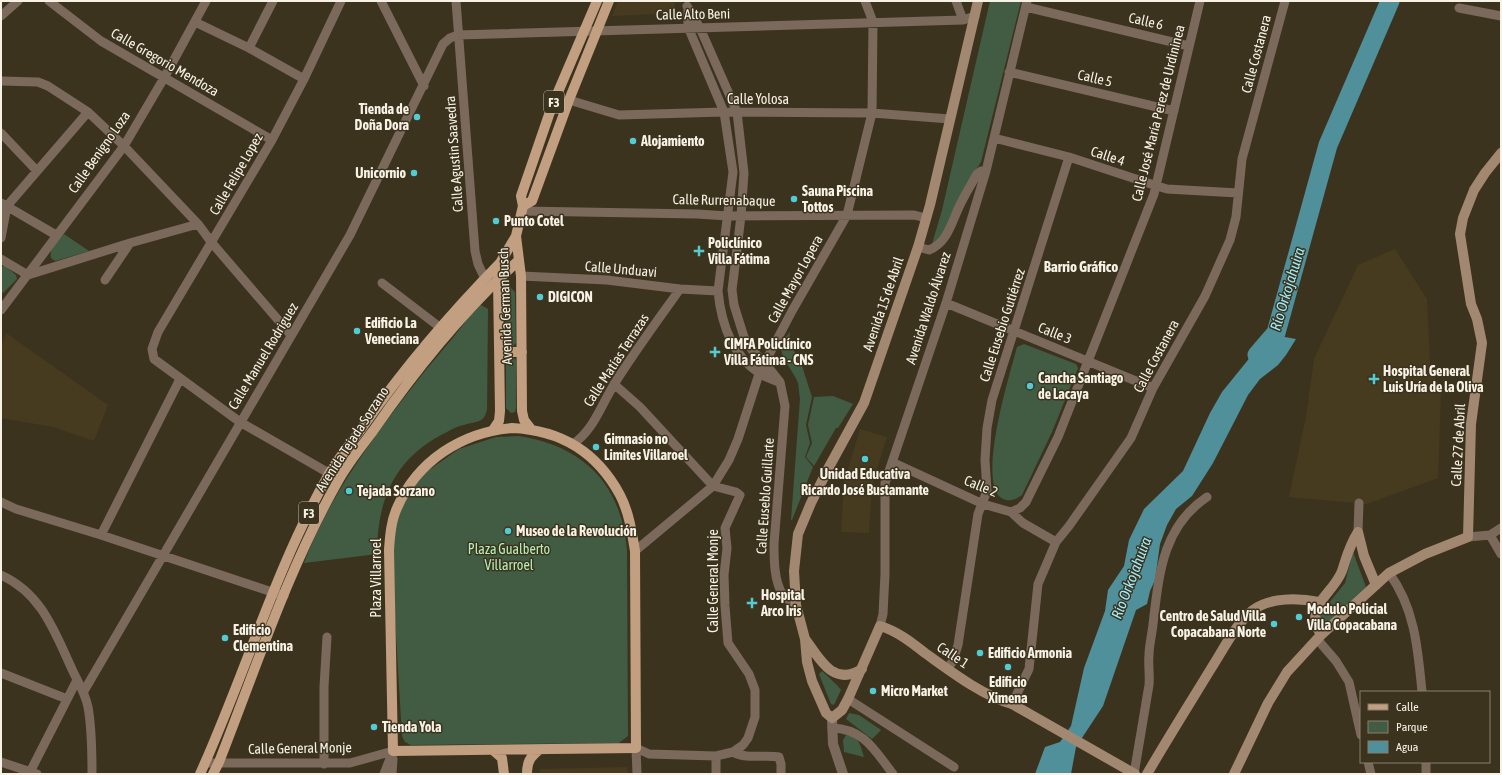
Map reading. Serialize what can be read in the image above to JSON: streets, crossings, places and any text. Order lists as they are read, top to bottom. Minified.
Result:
{"streets":{"main road":["F3","Avenida 15 de Abril","Avenida German Busch","Avenida Tejada Sorzano","Calle 27 de Abril","Calle Euseblo Guillarte","Plaza Villarroel","Calle 1"],"street":["Calle Alto Beni","Calle 6","Calle Costanera","Calle Gregorio Mendoza","Calle 5","Calle Yolosa","Calle José María Perez de Urdininea","Calle Benigno Loza","Calle Agustin Saavedra","Calle 4","Calle Felipe Lopez","Calle Rurrenabaque","Calle Unduavi","Calle Mayor Lopera","Avenida Waldo Álvarez","Calle Eusebio Gutiérrez","Calle 3","Calle Manuel Rodriguez","Calle Matías Terrazas","Calle 2","Calle General Monje"]},"crossings":[["Calle Alto Beni","F3"],["Calle Alto Beni","Calle Agustin Saavedra"],["Calle Alto Beni","Calle Mayor Lopera"],["Calle Alto Beni","Avenida 15 de Abril"],["Calle Alto Beni","Calle Manuel Rodriguez"],["Calle Alto Beni","Calle Euseblo Guillarte"],["Calle 6","Calle José María Perez de Urdininea"],["Calle 6","Avenida Waldo Álvarez"],["Calle Costanera","Calle 4"],["Calle Costanera","Calle 3"],["Calle Costanera","Calle 2"],["Calle Costanera","Calle 1"],["Calle Gregorio Mendoza","Calle Benigno Loza"],["Calle Gregorio Mendoza","Calle Felipe Lopez"],["Calle 5","Calle José María Perez de Urdininea"],["Calle 5","Avenida Waldo Álvarez"],["Calle Yolosa","F3"],["Calle Yolosa","Calle Mayor Lopera"],["Calle Yolosa","Avenida 15 de Abril"],["Calle Yolosa","Calle Euseblo Guillarte"],["F3","Calle Rurrenabaque"],["F3","Avenida German Busch"],["Calle José María Perez de Urdininea","Calle 4"],["Calle José María Perez de Urdininea","Calle 3"],["Calle José María Perez de Urdininea","Calle 2"],["Calle Agustin Saavedra","Avenida German Busch"],["Calle Agustin Saavedra","Calle Manuel Rodriguez"],["Calle Agustin Saavedra","Avenida Tejada Sorzano"],["Calle 4","Avenida Waldo Álvarez"],["Calle 4","Calle Eusebio Gutiérrez"],["Calle Rurrenabaque","Calle Mayor Lopera"],["Calle Rurrenabaque","Avenida 15 de Abril"],["Calle Rurrenabaque","Calle Euseblo Guillarte"],["Calle Unduavi","Avenida German Busch"],["Calle Unduavi","Calle Matías Terrazas"],["Calle Mayor Lopera","Calle Euseblo Guillarte"],["Calle Mayor Lopera","Plaza Villarroel"],["Calle Mayor Lopera","Calle General Monje"],["Avenida 15 de Abril","Calle Euseblo Guillarte"],["Avenida German Busch","Avenida Tejada Sorzano"],["Avenida German Busch","Plaza Villarroel"],["Avenida Waldo Álvarez","Calle 3"],["Avenida Waldo Álvarez","Calle 2"],["Avenida Waldo Álvarez","Calle 1"],["Calle Eusebio Gutiérrez","Calle 3"],["Calle Eusebio Gutiérrez","Calle 2"],["Calle Matías Terrazas","Plaza Villarroel"],["Avenida Tejada Sorzano","Calle General Monje"],["Plaza Villarroel","Calle General Monje"]],"districts":["Barrio Gráfico"],"water":["Río Orkojahuira"],"parks":["Plaza Gualberto Villarroel"],"places":{"other":["Tienda de Doña Dora","Alojamiento","Unicornio","Sauna Piscina Tottos","Punto Cotel","DIGICON","Edificio La Veneciana","Cancha Santiago de Lacaya","Gimnasio no Limites Villaroel","Unidad Educativa Ricardo José Bustamante","Tejada Sorzano","Museo de la Revolución","Modulo Policial Villa Copacabana","Centro de Salud Villa Copacabana Norte","Edificio Clementina","Edificio Armonia","Edificio Ximena","Micro Market","Tienda Yola"],"health":["Policlínico Villa Fátima","CIMFA Policlínico Villa Fátima - CNS","Hospital General Luis Uría de la Oliva","Hospital Arco Iris"]},"legend":["Calle","Parque","Agua"]}
